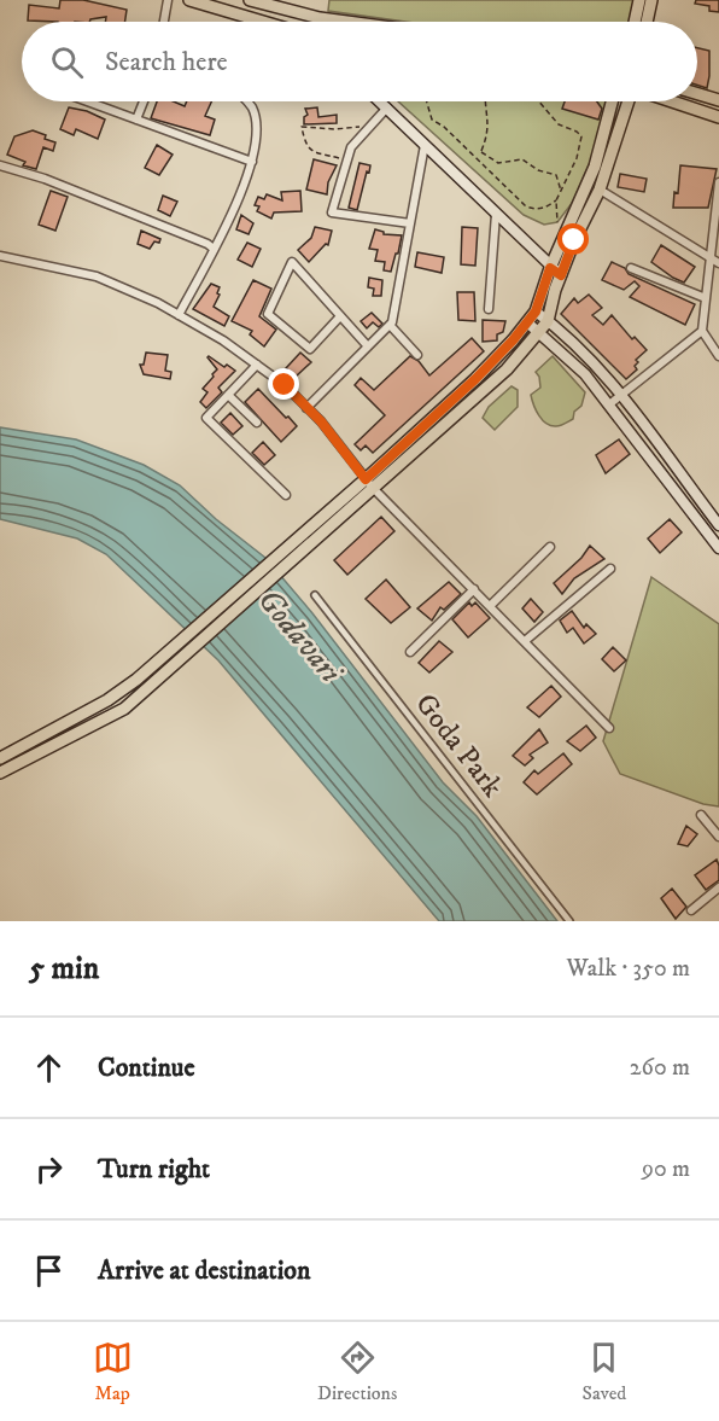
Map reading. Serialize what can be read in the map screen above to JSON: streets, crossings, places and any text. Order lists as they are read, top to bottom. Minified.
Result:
{"streets":{"street":["Goda Park"]},"water":["Godavari"],"page":{"search":"Search here","heading":["5 min","Walk · 350 m"],"list":[["Continue","260 m"],["Turn right","90 m"],"Arrive at destination"],"nav":["Map","Directions","Saved"]}}
